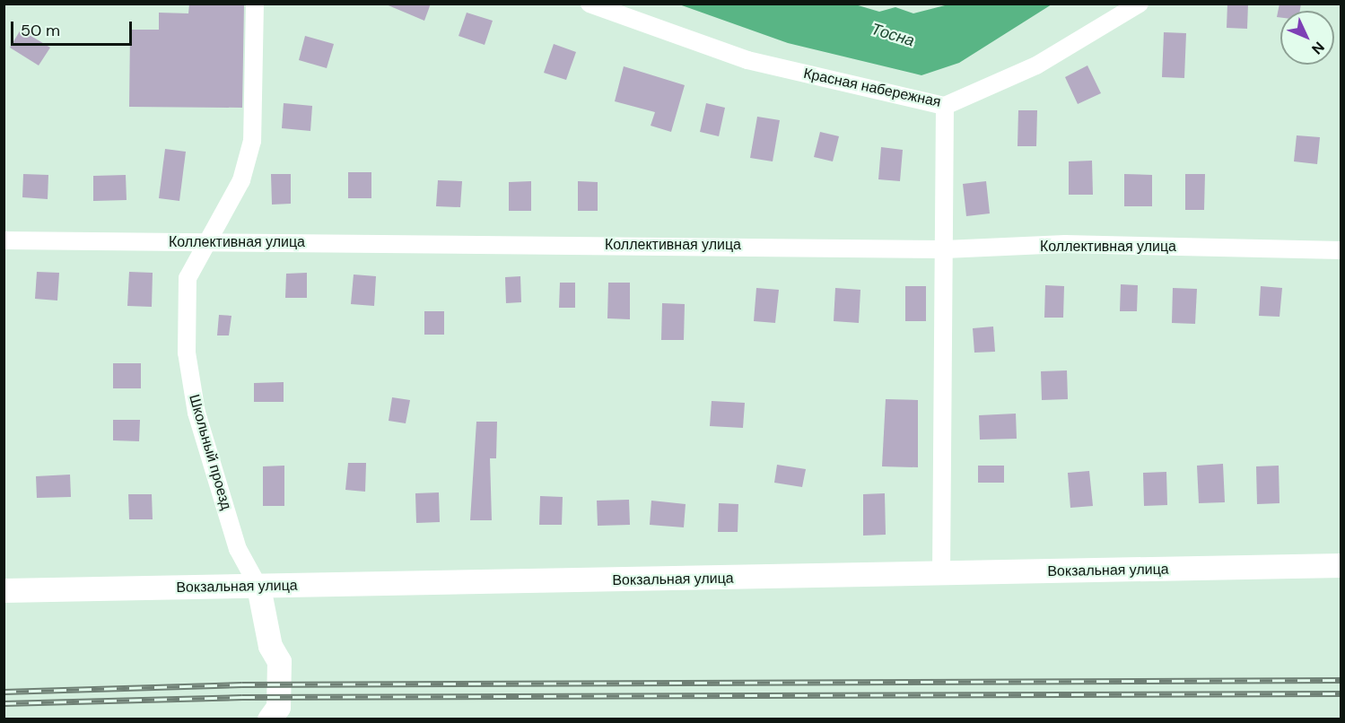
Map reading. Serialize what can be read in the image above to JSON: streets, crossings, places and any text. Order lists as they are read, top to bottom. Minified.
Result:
{"streets":{"street":["Красная набережная","Коллективная улица","Школьный проезд","Вокзальная улица"]},"crossings":[["Коллективная улица","Школьный проезд"],["Школьный проезд","Вокзальная улица"]],"water":["Тосна"],"scale_bar":"50 m","north":"bottom right"}
